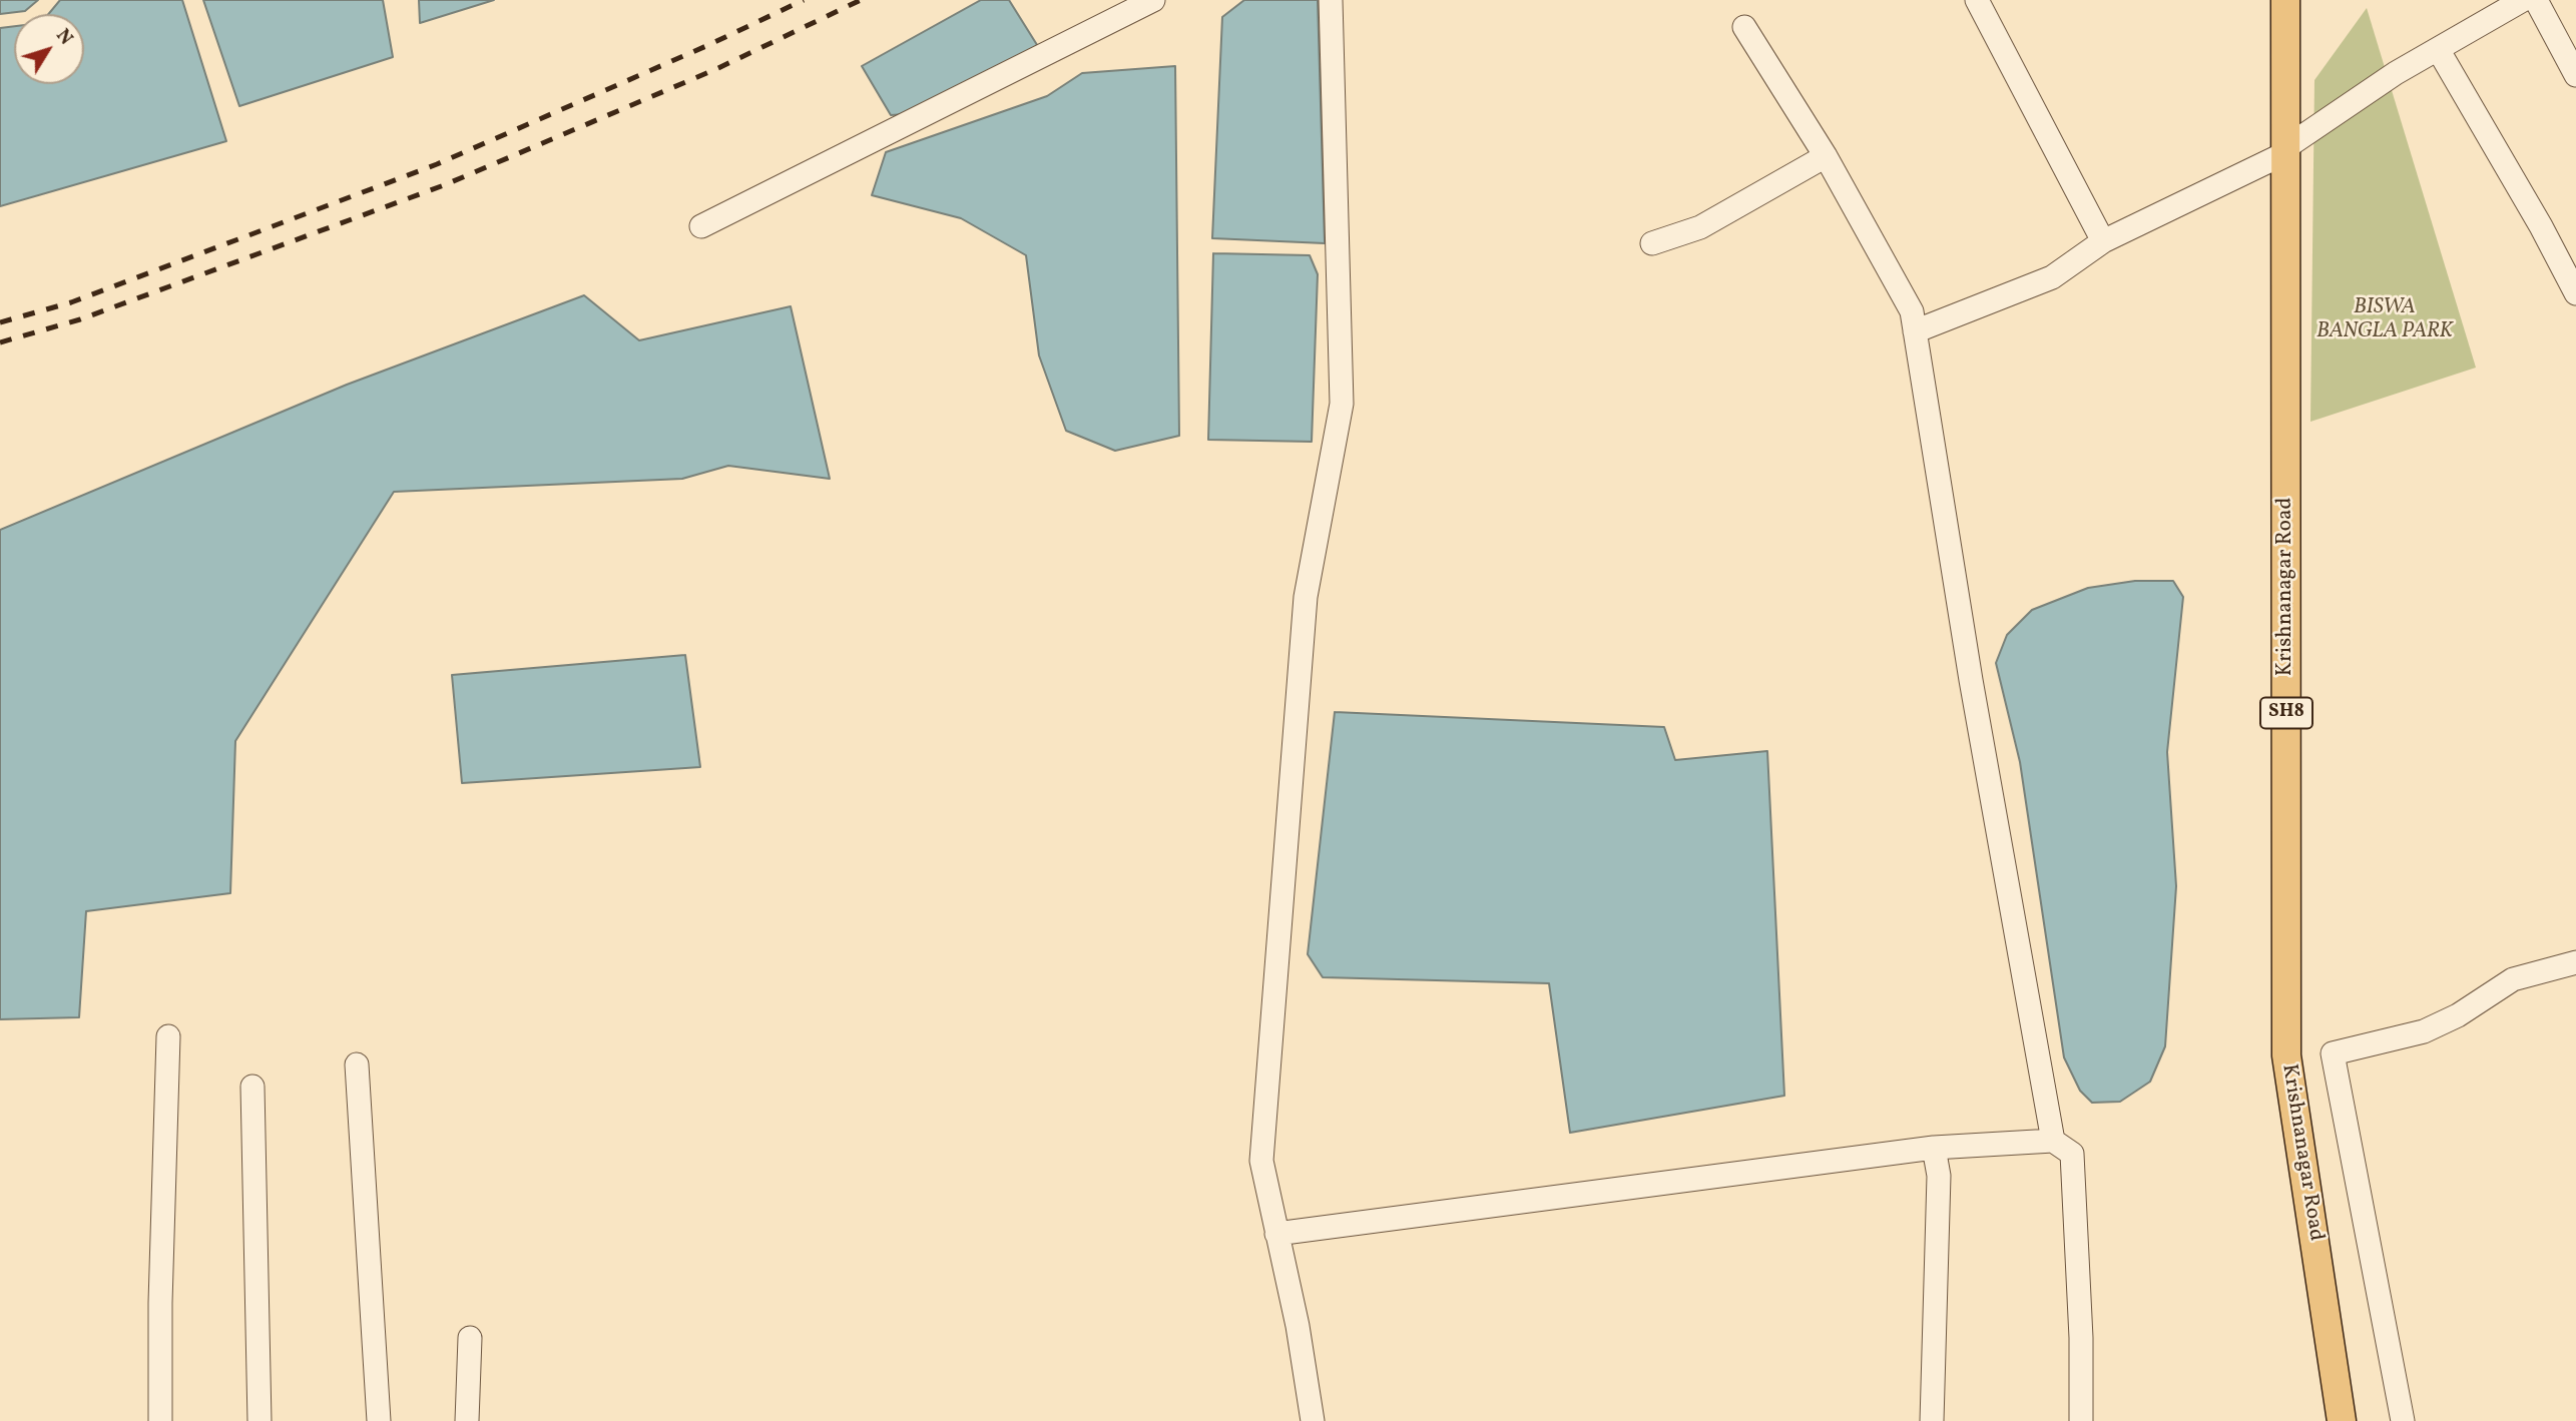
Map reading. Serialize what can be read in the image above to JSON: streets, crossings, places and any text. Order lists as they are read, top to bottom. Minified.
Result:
{"streets":{"main road":["Krishnanagar Road","SH8"]},"parks":["BISWA BANGLA PARK"],"north":"top right"}
